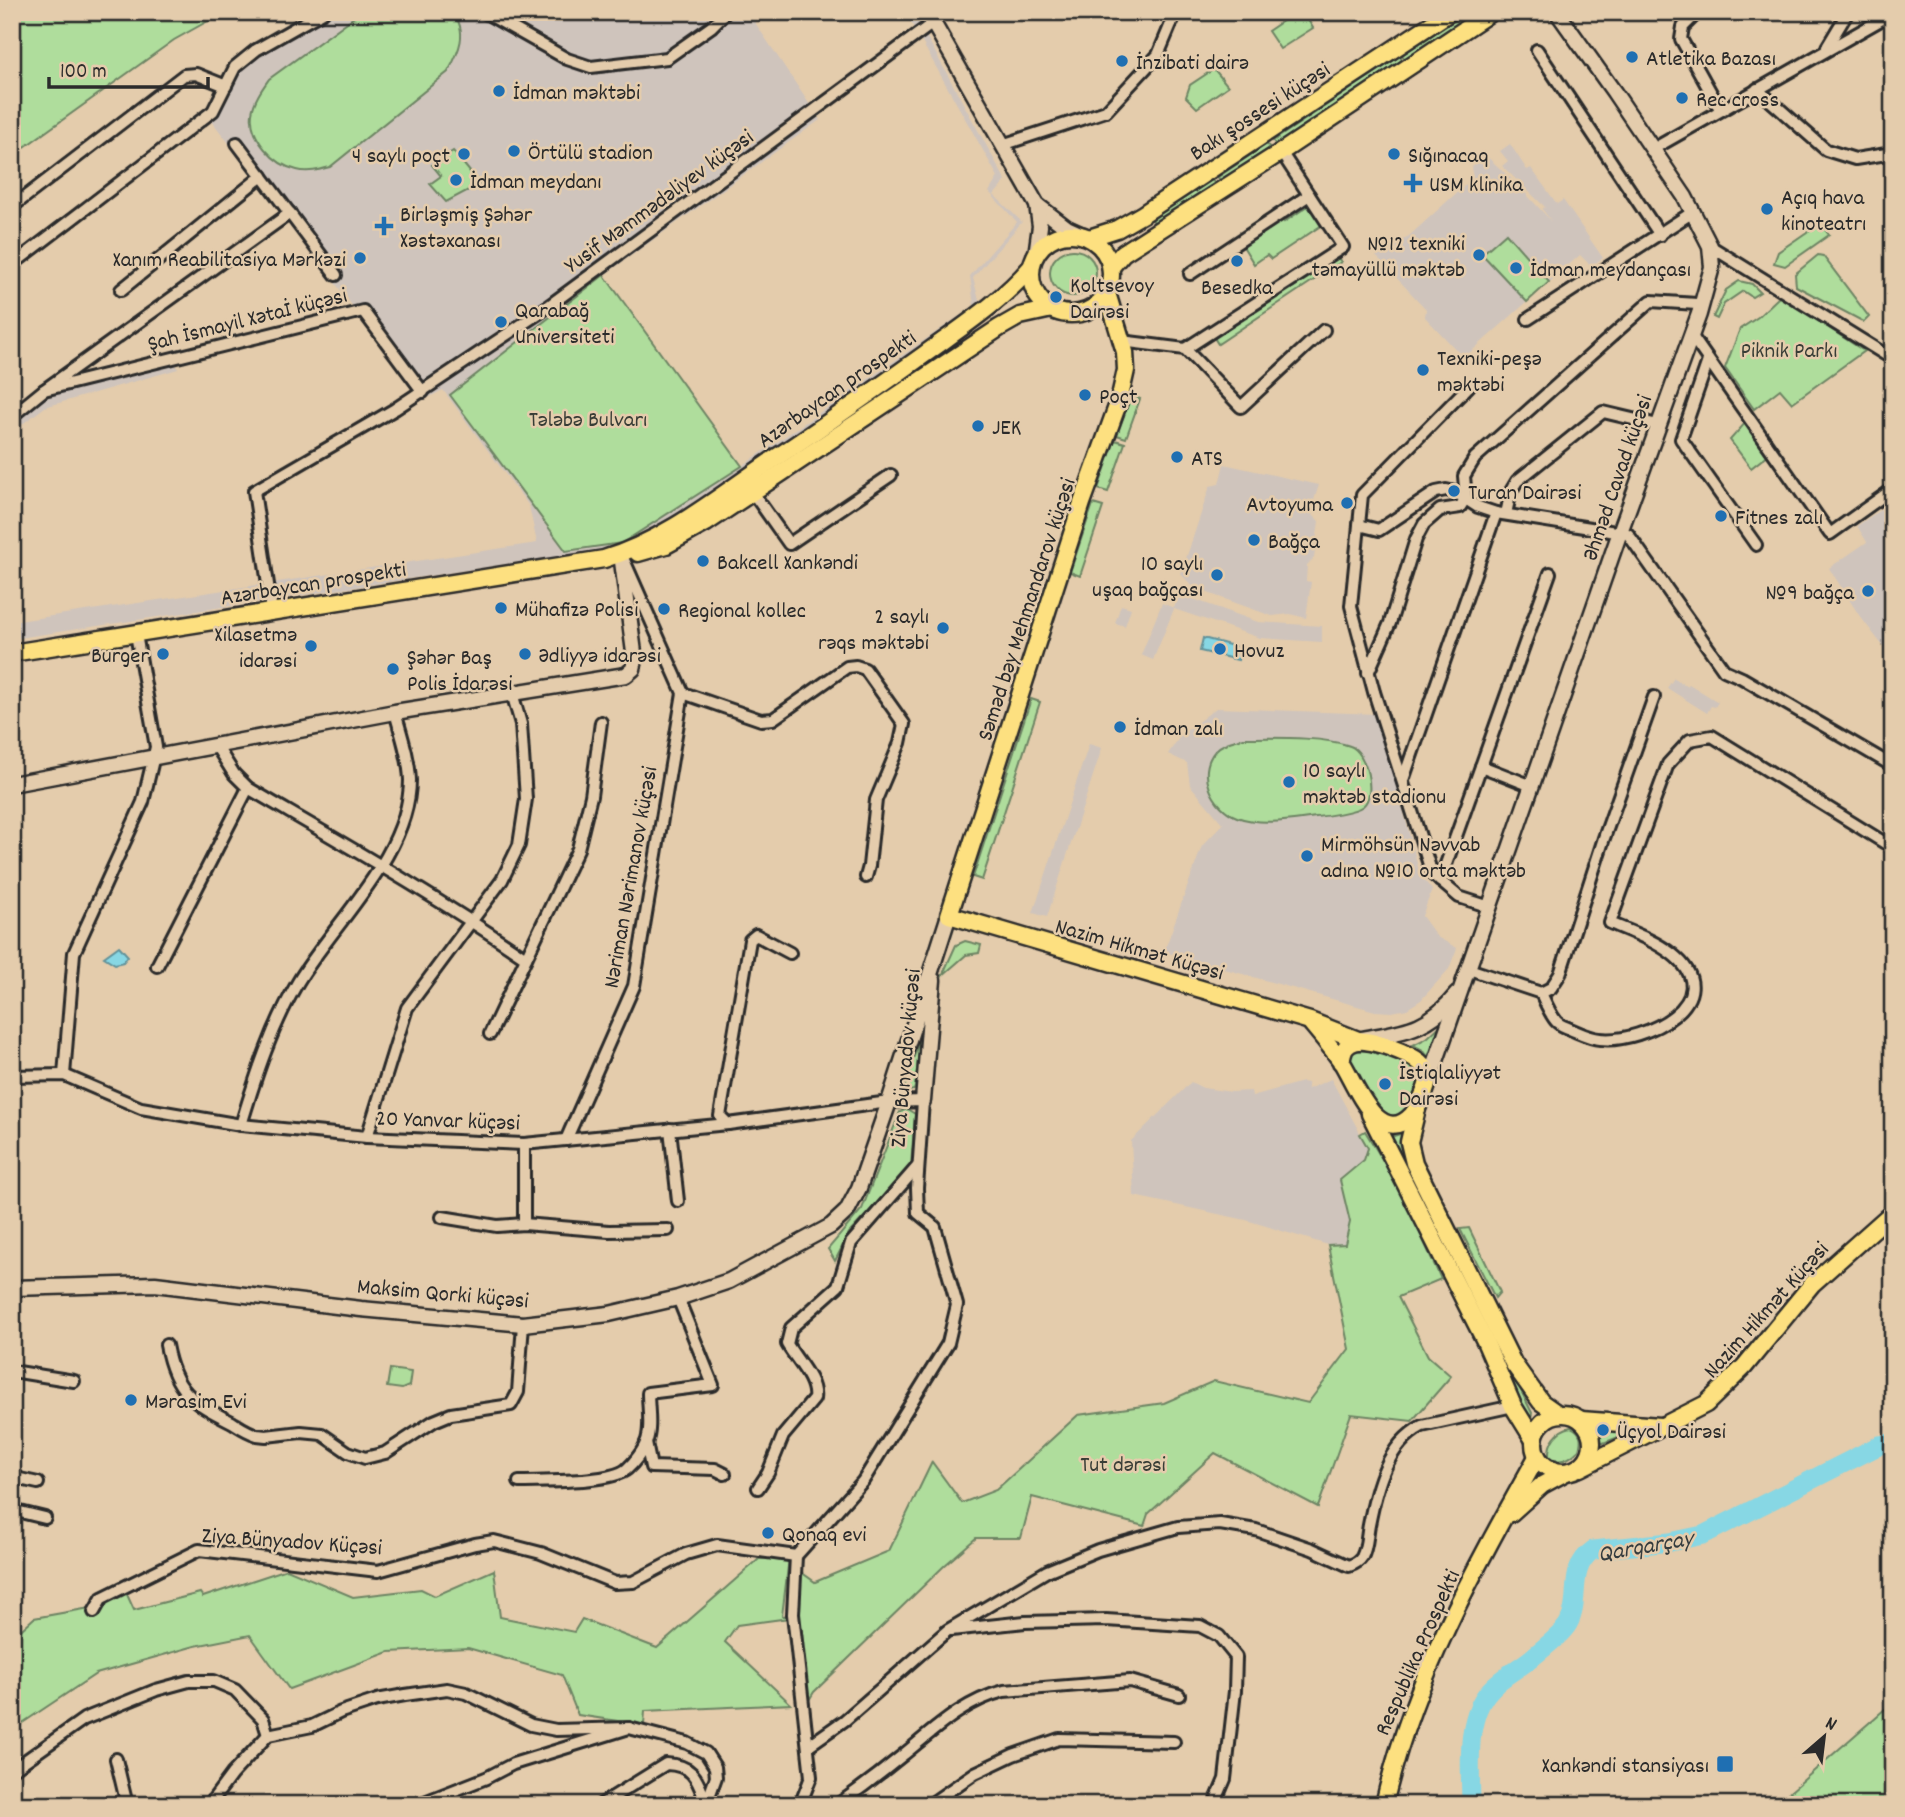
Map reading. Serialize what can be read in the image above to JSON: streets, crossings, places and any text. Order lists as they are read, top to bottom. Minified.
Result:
{"streets":{"main road":["Bakı şossesi küçəsi","Azərbaycan prospekti","Səməd bəy Mehmandarov küçəsi","Nazim Hikmət Küçəsi","Respublika Prospekti"],"street":["Yusif Məmmədəliyev küçəsi","Şah İsmayil Xətaİ küçəsi","Əhməd Cavad küçəsi","Nəriman Nərimanov küçəsi","Ziya Bünyadov küçəsi","20 Yanvar küçəsi","Maksim Qorki küçəsi","Ziya Bünyadov Küçəsi"]},"crossings":[["Bakı şossesi küçəsi","Azərbaycan prospekti"],["Bakı şossesi küçəsi","Səməd bəy Mehmandarov küçəsi"],["Yusif Məmmədəliyev küçəsi","Şah İsmayil Xətaİ küçəsi"],["Yusif Məmmədəliyev küçəsi","Azərbaycan prospekti"],["Azərbaycan prospekti","Səməd bəy Mehmandarov küçəsi"],["Əhməd Cavad küçəsi","Nazim Hikmət Küçəsi"],["Səməd bəy Mehmandarov küçəsi","Nazim Hikmət Küçəsi"],["Səməd bəy Mehmandarov küçəsi","Ziya Bünyadov küçəsi"],["Səməd bəy Mehmandarov küçəsi","20 Yanvar küçəsi"],["Səməd bəy Mehmandarov küçəsi","Maksim Qorki küçəsi"],["Nəriman Nərimanov küçəsi","20 Yanvar küçəsi"],["Nazim Hikmət Küçəsi","Respublika Prospekti"],["Ziya Bünyadov küçəsi","20 Yanvar küçəsi"],["Ziya Bünyadov küçəsi","Ziya Bünyadov Küçəsi"]],"water":["Qarqarçay"],"parks":["Piknik Parkı","Tələbə Bulvarı","Tut dərəsi"],"places":{"other":["Atletika Bazası","İnzibati dairə","İdman məktəbi","Rec cross","Örtülü stadion","4 saylı poçt","Sığınacaq","İdman meydanı","Açıq hava kinoteatrı","№12 texniki təmayüllü məktəb","Xanım Reabilitasiya Mərkəzi","Besedka","İdman meydançası","Koltsevoy Dairəsi","Qarabağ Universiteti","Texniki-peşə məktəbi","Poçt","JEK","ATS","Turan Dairəsi","Avtoyuma","Fitnes zalı","Bağça","Bakcell Xankəndi","10 saylı uşaq bağçası","№9 bağça","Mühafizə Polisi","Regional kollec","2 saylı rəqs məktəbi","Xilasetmə idarəsi","Hovuz","Burger","Ədliyyə idarəsi","Şəhər Baş Polis İdarəsi","İdman zalı","10 saylı məktəb stadionu","Mirmöhsün Nəvvab adına №10 orta məktəb","İstiqlaliyyət Dairəsi","Mərasim Evi","Üçyol Dairəsi","Qonaq evi"],"health":["USM klinika","Birləşmiş Şəhər Xəstəxanası"],"transit":["Xankəndi stansiyası"]},"scale_bar":"100 m","north":"top right"}
